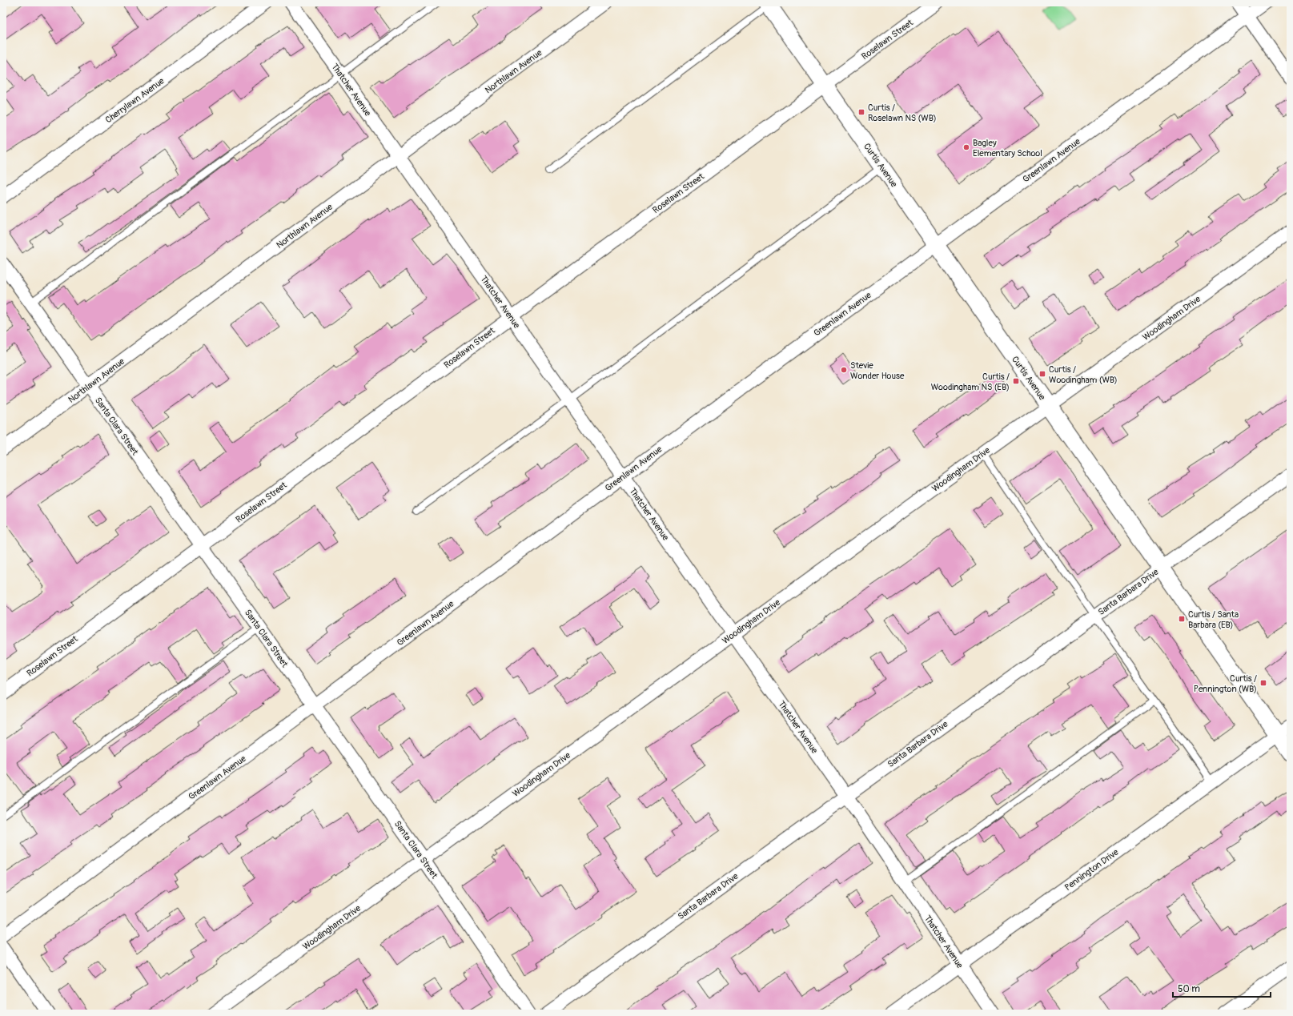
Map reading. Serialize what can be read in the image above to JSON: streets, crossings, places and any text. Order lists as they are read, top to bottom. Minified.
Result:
{"streets":{"street":["Roselawn Street","Northlawn Avenue","Thatcher Avenue","Cherrylawn Avenue","Greenlawn Avenue","Curtis Avenue","Woodingham Drive","Santa Clara Street","Santa Barbara Drive","Pennington Drive"]},"crossings":[["Roselawn Street","Thatcher Avenue"],["Roselawn Street","Curtis Avenue"],["Roselawn Street","Santa Clara Street"],["Northlawn Avenue","Thatcher Avenue"],["Northlawn Avenue","Santa Clara Street"],["Thatcher Avenue","Greenlawn Avenue"],["Thatcher Avenue","Woodingham Drive"],["Thatcher Avenue","Santa Barbara Drive"],["Thatcher Avenue","Pennington Drive"],["Greenlawn Avenue","Curtis Avenue"],["Greenlawn Avenue","Santa Clara Street"],["Curtis Avenue","Woodingham Drive"],["Curtis Avenue","Santa Barbara Drive"],["Curtis Avenue","Pennington Drive"],["Woodingham Drive","Santa Clara Street"]],"places":{"transit":["Curtis / Roselawn NS (WB)","Curtis / Woodingham (WB)","Curtis / Woodingham NS (EB)","Curtis / Santa Barbara (EB)","Curtis / Pennington (WB)"],"other":["Bagley Elementary School","Stevie Wonder House"]},"scale_bar":"50 m"}
